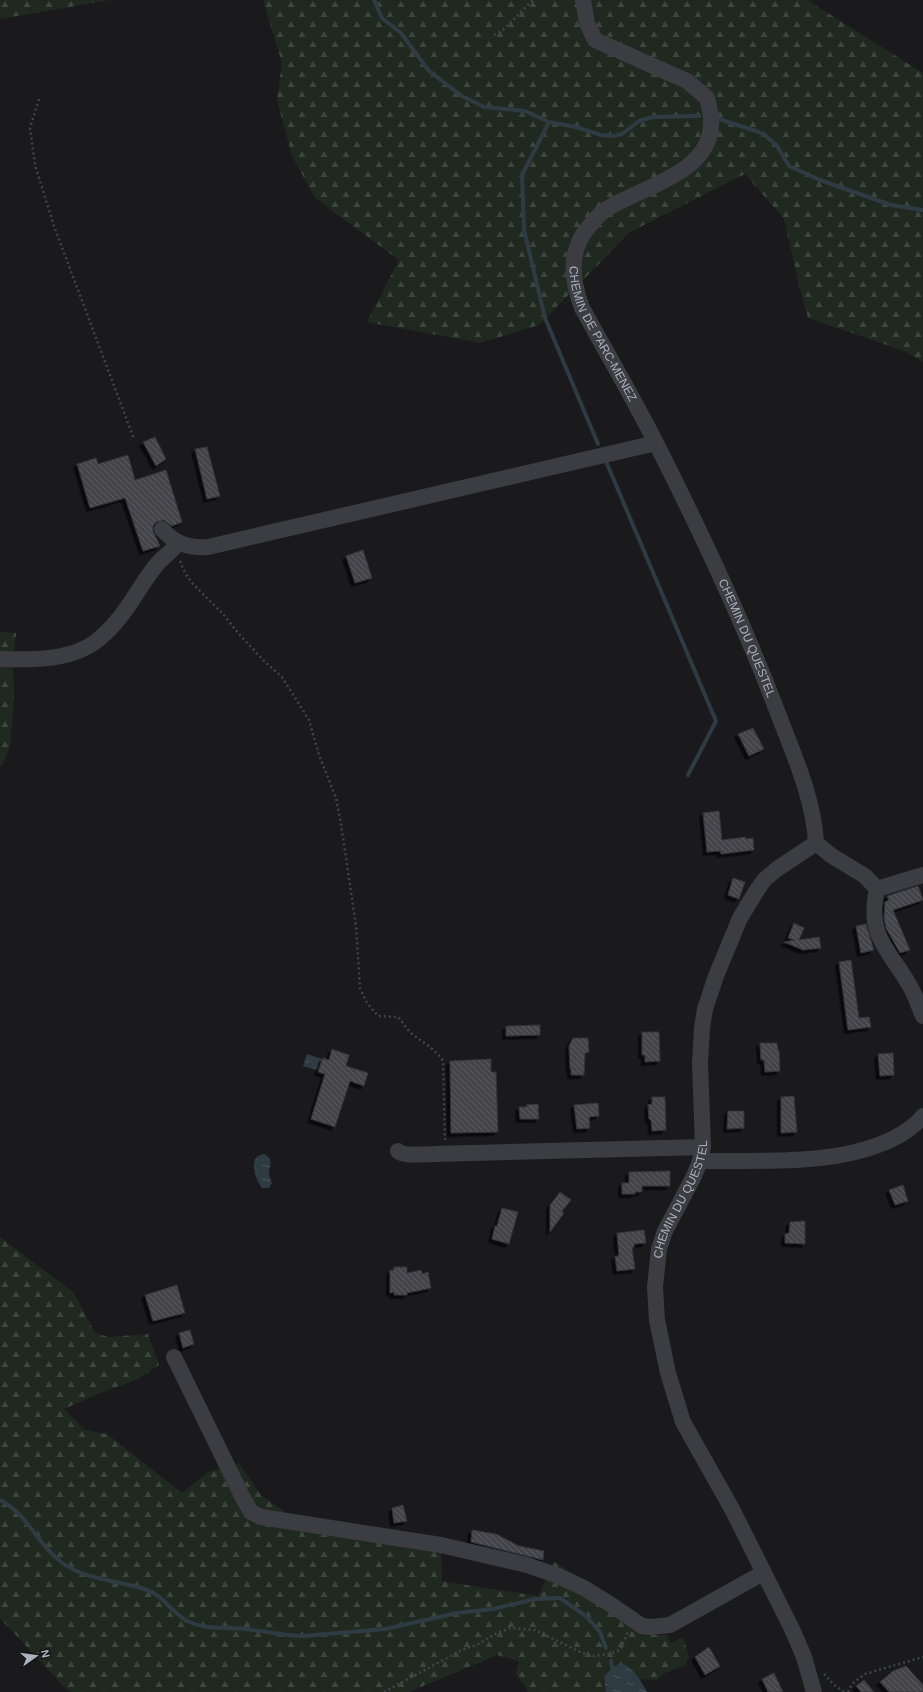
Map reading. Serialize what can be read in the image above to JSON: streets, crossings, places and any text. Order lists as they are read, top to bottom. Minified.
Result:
{"streets":{"street":["CHEMIN DE PARC-MENEZ","CHEMIN DU QUESTEL"]},"crossings":[["CHEMIN DE PARC-MENEZ","CHEMIN DU QUESTEL"]],"north":"right"}
